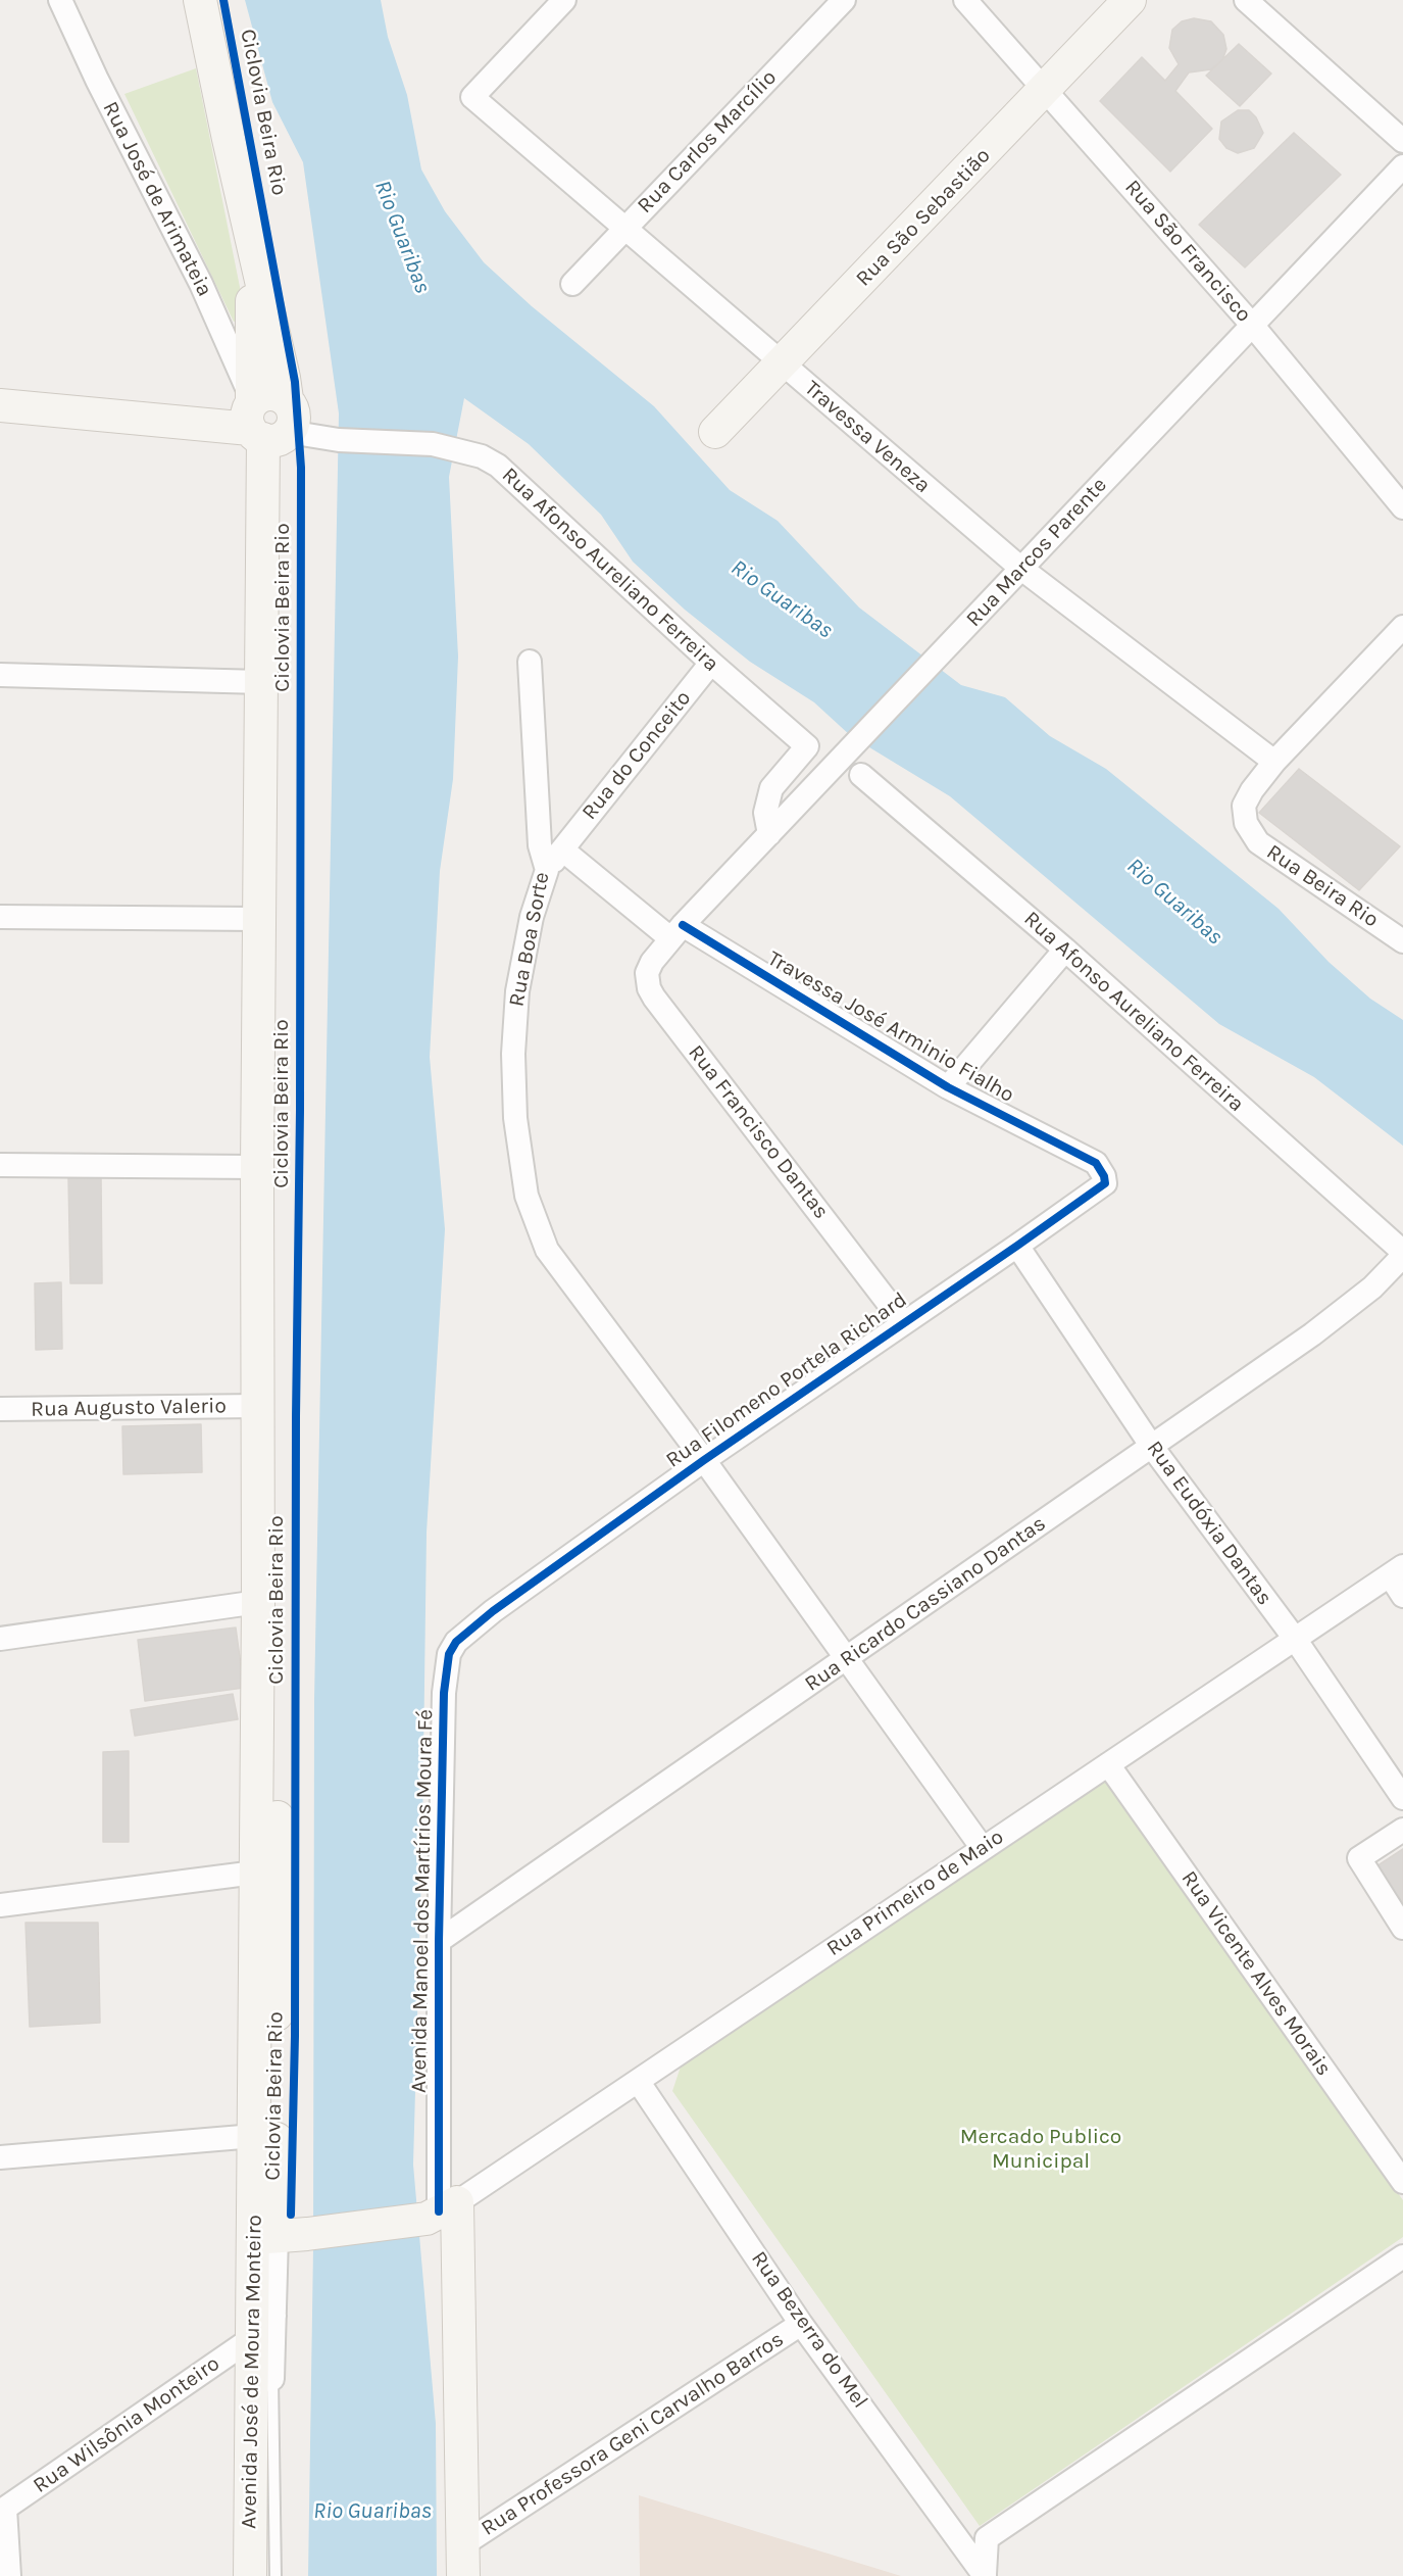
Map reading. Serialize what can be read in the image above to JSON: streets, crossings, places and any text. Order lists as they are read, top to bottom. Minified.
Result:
{"streets":{"main road":["Rua São Sebastião","Avenida Manoel dos Martírios Moura Fé","Avenida José de Moura Monteiro"],"street":["Rua Carlos Marcílio","Rua José de Arimateia","Rua São Francisco","Travessa Veneza","Rua Marcos Parente","Rua Afonso Aureliano Ferreira","Rua do Conceito","Rua Beira Rio","Rua Boa Sorte","Travessa José Arminio Fialho","Rua Francisco Dantas","Rua Filomeno Portela Richard","Rua Augusto Valerio","Rua Eudóxia Dantas","Rua Ricardo Cassiano Dantas","Rua Primeiro de Maio","Rua Vicente Alves Morais","Rua Bezerra do Mel","Rua Wilsônia Monteiro","Rua Professora Geni Carvalho Barros"],"cycle path":["Ciclovia Beira Rio"]},"crossings":[["Rua Carlos Marcílio","Travessa Veneza"],["Rua José de Arimateia","Rua Afonso Aureliano Ferreira"],["Rua José de Arimateia","Avenida José de Moura Monteiro"],["Rua São Sebastião","Rua São Francisco"],["Rua São Sebastião","Travessa Veneza"],["Rua São Francisco","Rua Marcos Parente"],["Travessa Veneza","Rua Marcos Parente"],["Travessa Veneza","Rua Beira Rio"],["Rua Marcos Parente","Rua Afonso Aureliano Ferreira"],["Rua Marcos Parente","Travessa José Arminio Fialho"],["Rua Marcos Parente","Rua Francisco Dantas"],["Rua Afonso Aureliano Ferreira","Rua do Conceito"],["Rua Afonso Aureliano Ferreira","Rua Ricardo Cassiano Dantas"],["Rua Afonso Aureliano Ferreira","Avenida José de Moura Monteiro"],["Rua do Conceito","Travessa José Arminio Fialho"],["Rua Boa Sorte","Rua Filomeno Portela Richard"],["Rua Boa Sorte","Rua Ricardo Cassiano Dantas"],["Rua Boa Sorte","Rua Primeiro de Maio"],["Travessa José Arminio Fialho","Rua Francisco Dantas"],["Travessa José Arminio Fialho","Rua Filomeno Portela Richard"],["Rua Francisco Dantas","Rua Filomeno Portela Richard"],["Rua Filomeno Portela Richard","Rua Eudóxia Dantas"],["Rua Filomeno Portela Richard","Avenida Manoel dos Martírios Moura Fé"],["Rua Augusto Valerio","Avenida José de Moura Monteiro"],["Rua Eudóxia Dantas","Rua Ricardo Cassiano Dantas"],["Rua Eudóxia Dantas","Rua Primeiro de Maio"],["Rua Ricardo Cassiano Dantas","Avenida Manoel dos Martírios Moura Fé"],["Rua Primeiro de Maio","Avenida Manoel dos Martírios Moura Fé"],["Rua Primeiro de Maio","Rua Vicente Alves Morais"],["Rua Primeiro de Maio","Rua Bezerra do Mel"],["Avenida Manoel dos Martírios Moura Fé","Rua Professora Geni Carvalho Barros"],["Rua Bezerra do Mel","Rua Professora Geni Carvalho Barros"],["Avenida José de Moura Monteiro","Rua Wilsônia Monteiro"]],"water":["Rio Guaribas"],"parks":["Mercado Publico Municipal"]}
